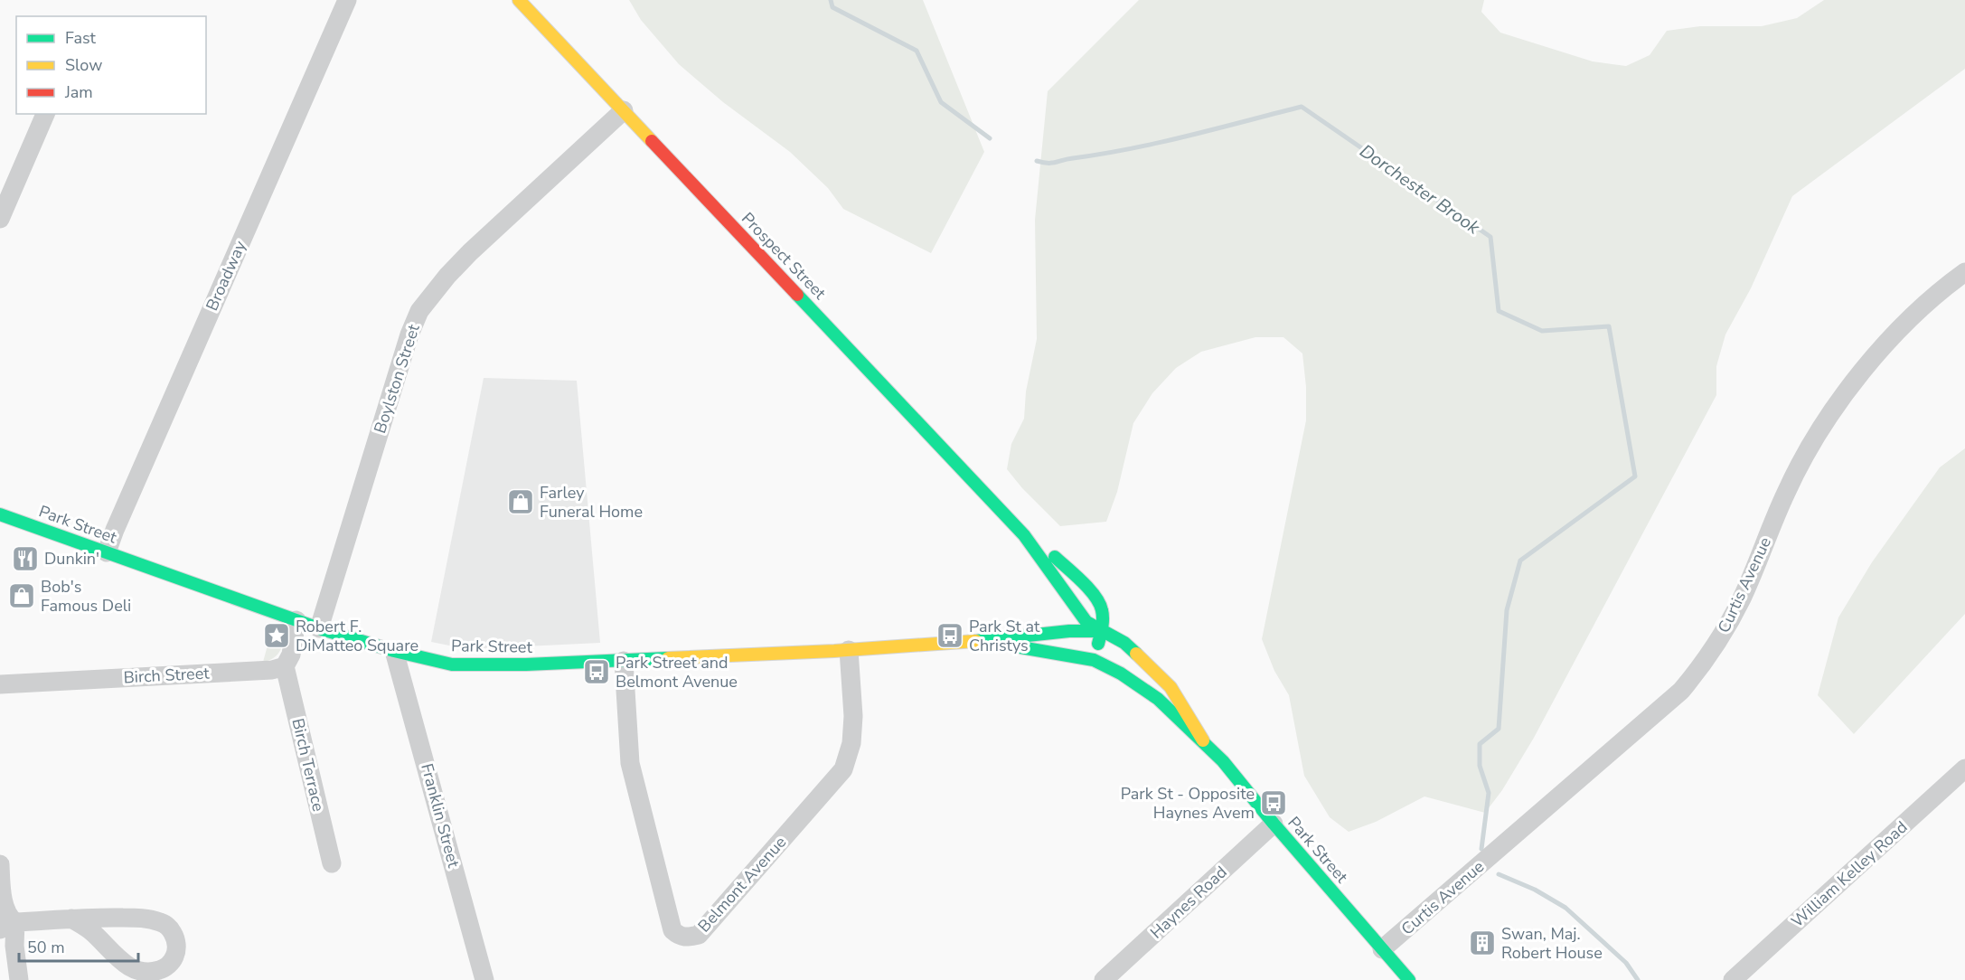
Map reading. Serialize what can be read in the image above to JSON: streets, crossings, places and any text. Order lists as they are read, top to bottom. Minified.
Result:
{"streets":{"main road":["Prospect Street","Park Street"],"street":["Broadway","Boylston Street","Curtis Avenue","Birch Street","Birch Terrace","Franklin Street","William Kelley Road","Belmont Avenue","Haynes Road"]},"crossings":[["Prospect Street","Boylston Street"],["Prospect Street","Park Street"],["Broadway","Park Street"],["Boylston Street","Park Street"],["Park Street","Curtis Avenue"],["Park Street","Franklin Street"],["Park Street","Belmont Avenue"],["Park Street","Haynes Road"],["Birch Street","Birch Terrace"]],"water":["Dorchester Brook"],"places":{"shop":["Farley Funeral Home","Bob's Famous Deli"],"restaurant":["Dunkin'"],"place":["Robert F. DiMatteo Square"],"bus stop":["Park St at Christys","Park Street and Belmont Avenue","Park St - Opposite Haynes Avem"],"building":["Swan, Maj. Robert House"]},"legend":["Fast","Slow","Jam"],"scale_bar":"50 m"}
